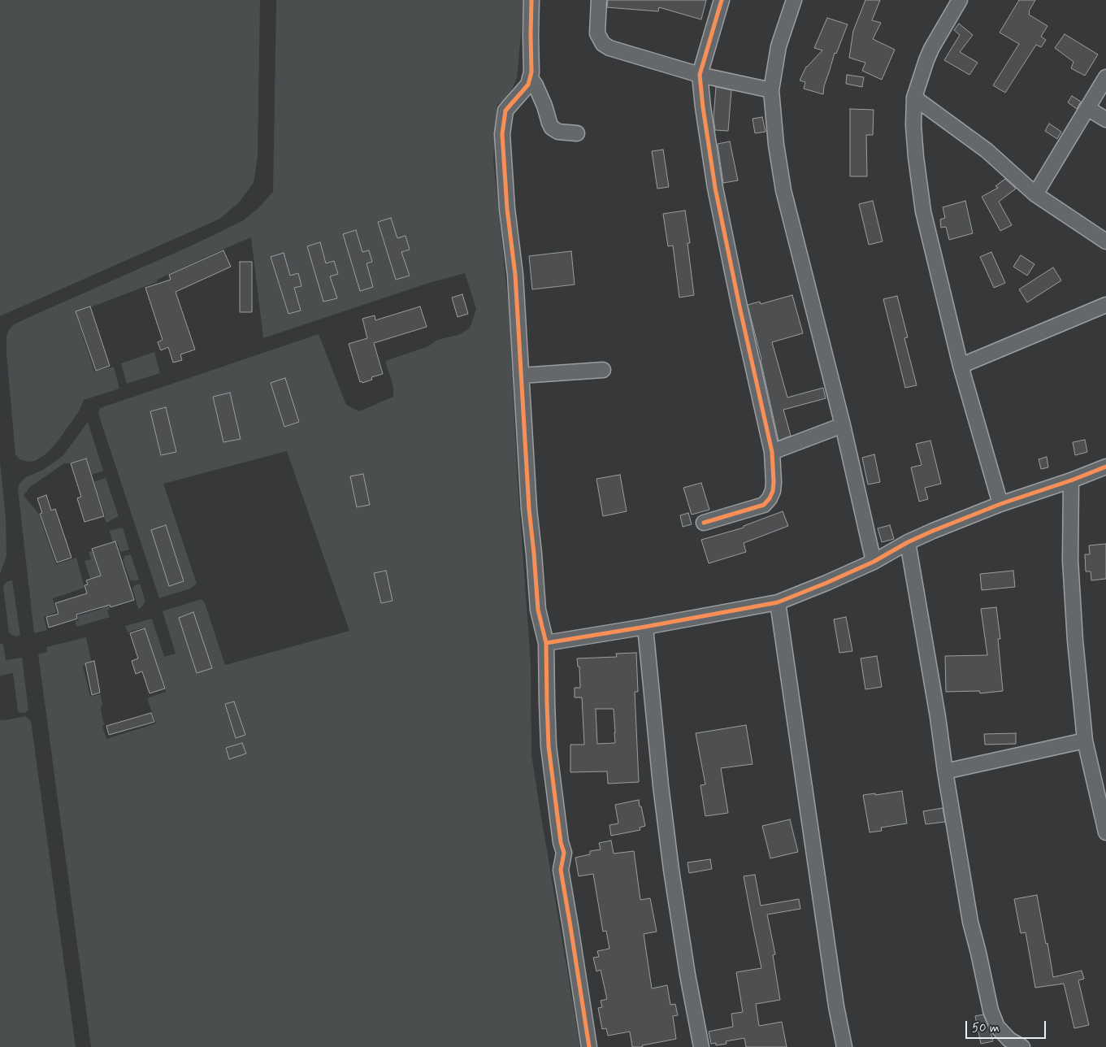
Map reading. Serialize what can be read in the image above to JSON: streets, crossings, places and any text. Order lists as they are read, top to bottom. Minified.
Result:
{"scale_bar":"50 m"}
